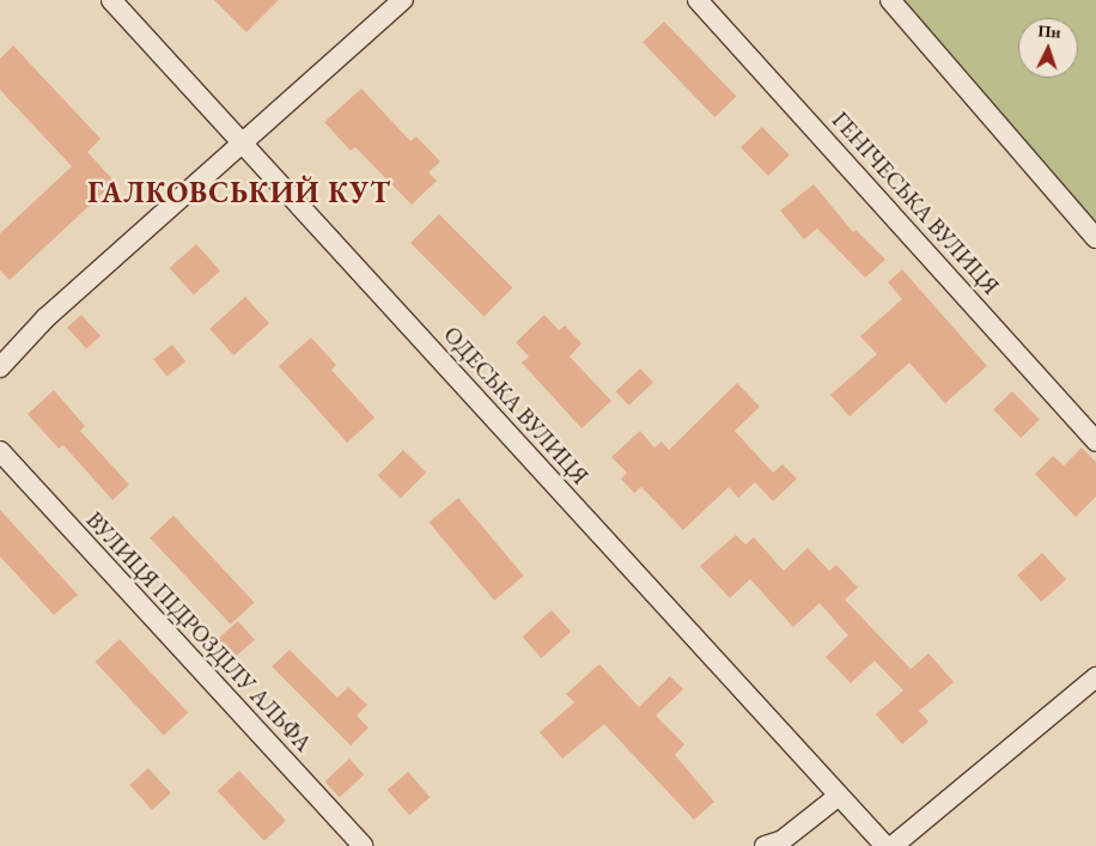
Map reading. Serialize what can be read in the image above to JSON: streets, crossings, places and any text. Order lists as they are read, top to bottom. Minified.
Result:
{"streets":{"street":["ГЕНІЧЕСЬКА ВУЛИЦЯ","ОДЕСЬКА ВУЛИЦЯ","ВУЛИЦЯ ПІДРОЗДІЛУ АЛЬФА"]},"districts":["ГАЛКОВСЬКИЙ КУТ"],"north":"top"}
